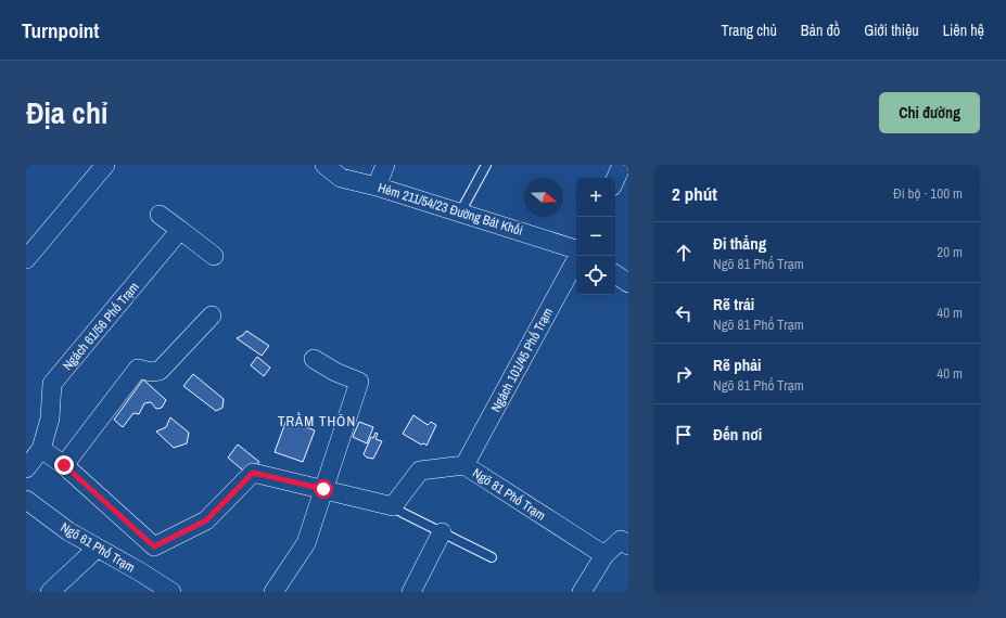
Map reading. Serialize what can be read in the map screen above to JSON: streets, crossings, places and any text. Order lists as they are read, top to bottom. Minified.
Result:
{"streets":{"street":["Hẻm 211/54/23 Đường Bát Khối","Ngách 61/56 Phố Trạm","Ngách 101/45 Phố Trạm","Ngõ 81 Phố Trạm","Ngõ 61 Phố Trạm"]},"crossings":[["Ngách 101/45 Phố Trạm","Ngõ 81 Phố Trạm"]],"districts":["TRẦM THÔN"],"north":"right","page":{"header":"Turnpoint","nav":["Trang chủ","Bản đồ","Giới thiệu","Liên hệ"],"title":"Địa chỉ","buttons":"Chỉ đường","heading":["2 phút","Đi bộ · 100 m"],"map_buttons":["+","−"],"list":[["Đi thẳng","Ngõ 81 Phố Trạm","20 m"],["Rẽ trái","Ngõ 81 Phố Trạm","40 m"],["Rẽ phải","Ngõ 81 Phố Trạm","40 m"],"Đến nơi"]}}
